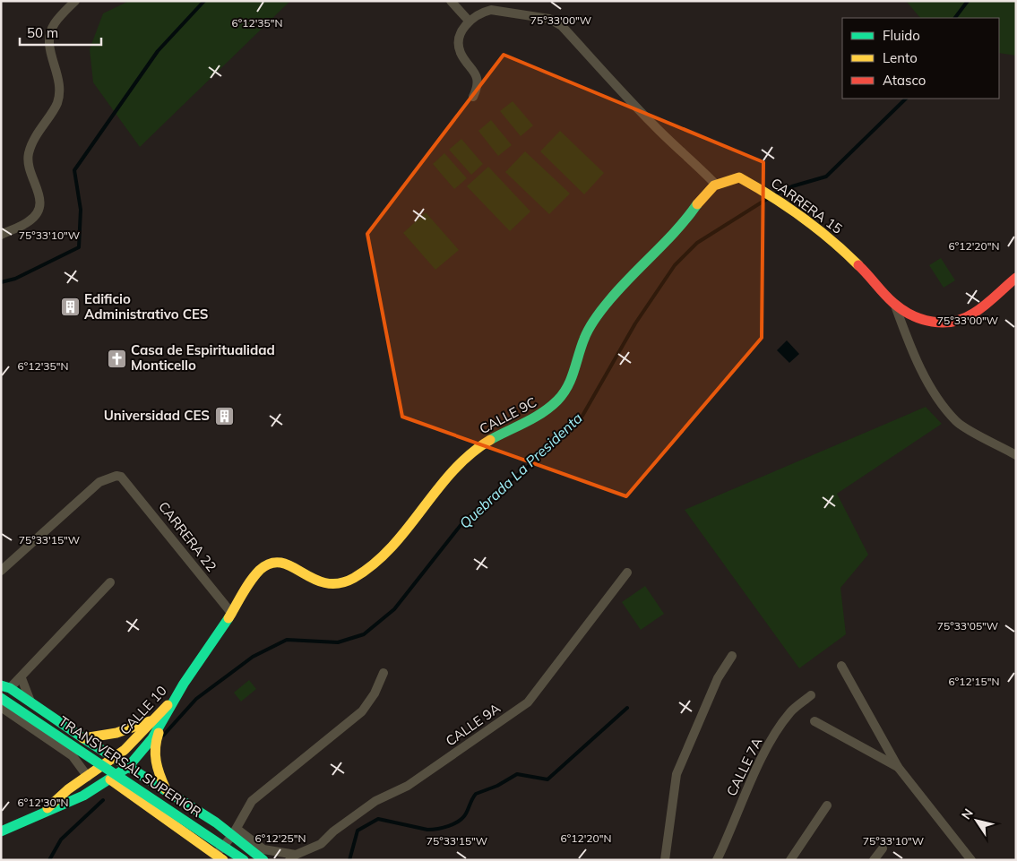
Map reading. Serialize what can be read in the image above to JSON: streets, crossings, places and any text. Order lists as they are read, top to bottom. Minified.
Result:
{"streets":{"street":["CARRERA 15","CALLE 9C","CARRERA 22","CALLE 10","CALLE 9A","TRANSVERSAL SUPERIOR","CALLE 7A"]},"crossings":[["CARRERA 15","CALLE 9C"],["CALLE 9C","CALLE 10"],["CARRERA 22","CALLE 10"]],"water":["Quebrada La Presidenta"],"places":{"building":["Edificio Administrativo CES","Universidad CES"],"church":["Casa de Espiritualidad Monticello"]},"legend":["Fluido","Lento","Atasco"],"scale_bar":"50 m","north":"top left","coordinates":["75°33'00\"W","6°12'35\"N","75°33'10\"W","6°12'20\"N","75°33'15\"W","75°33'05\"W","6°12'15\"N","6°12'30\"N","6°12'25\"N"]}
